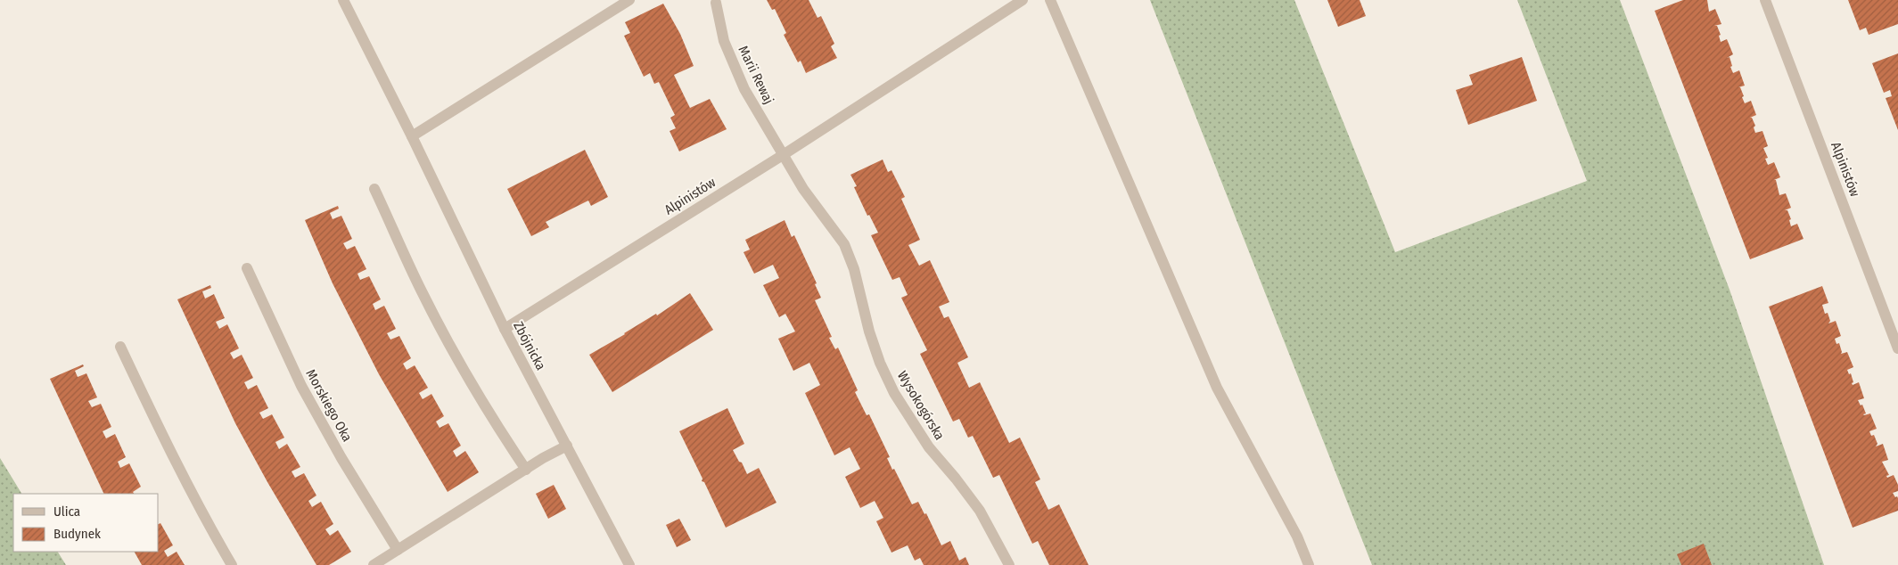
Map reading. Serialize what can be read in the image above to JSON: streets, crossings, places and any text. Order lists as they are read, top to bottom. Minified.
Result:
{"streets":{"street":["Marii Rewaj","Alpinistów","Zbójnicka","Morskiego Oka","Wysokogórska"]},"crossings":[["Marii Rewaj","Alpinistów"],["Marii Rewaj","Wysokogórska"],["Alpinistów","Zbójnicka"],["Alpinistów","Wysokogórska"]],"legend":["Ulica","Budynek"]}
